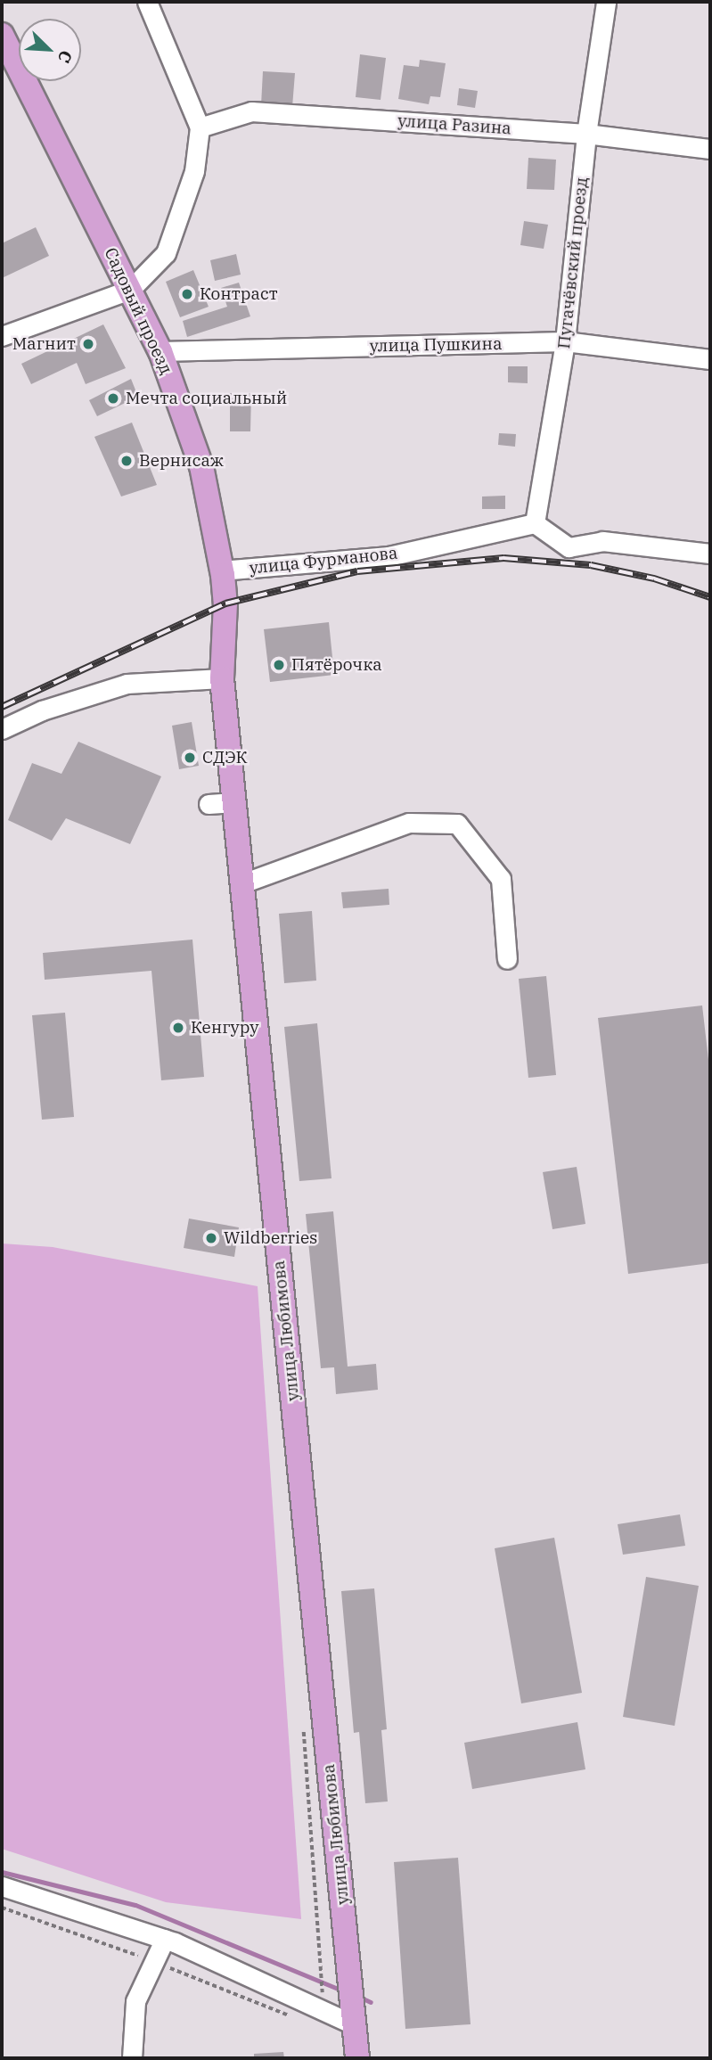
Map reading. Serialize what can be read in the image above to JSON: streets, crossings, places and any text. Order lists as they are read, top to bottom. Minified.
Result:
{"streets":{"main road":["Садовый проезд","улица Любимова"],"street":["улица Разина","Пугачёвский проезд","улица Пушкина","улица Фурманова"]},"crossings":[["улица Разина","Пугачёвский проезд"],["Пугачёвский проезд","улица Пушкина"],["Пугачёвский проезд","улица Фурманова"],["Садовый проезд","улица Пушкина"],["Садовый проезд","улица Фурманова"],["Садовый проезд","улица Любимова"]],"places":["Контраст","Магнит","Мечта социальный","Вернисаж","Пятёрочка","СДЭК","Кенгуру","Wildberries"],"north":"bottom right"}
